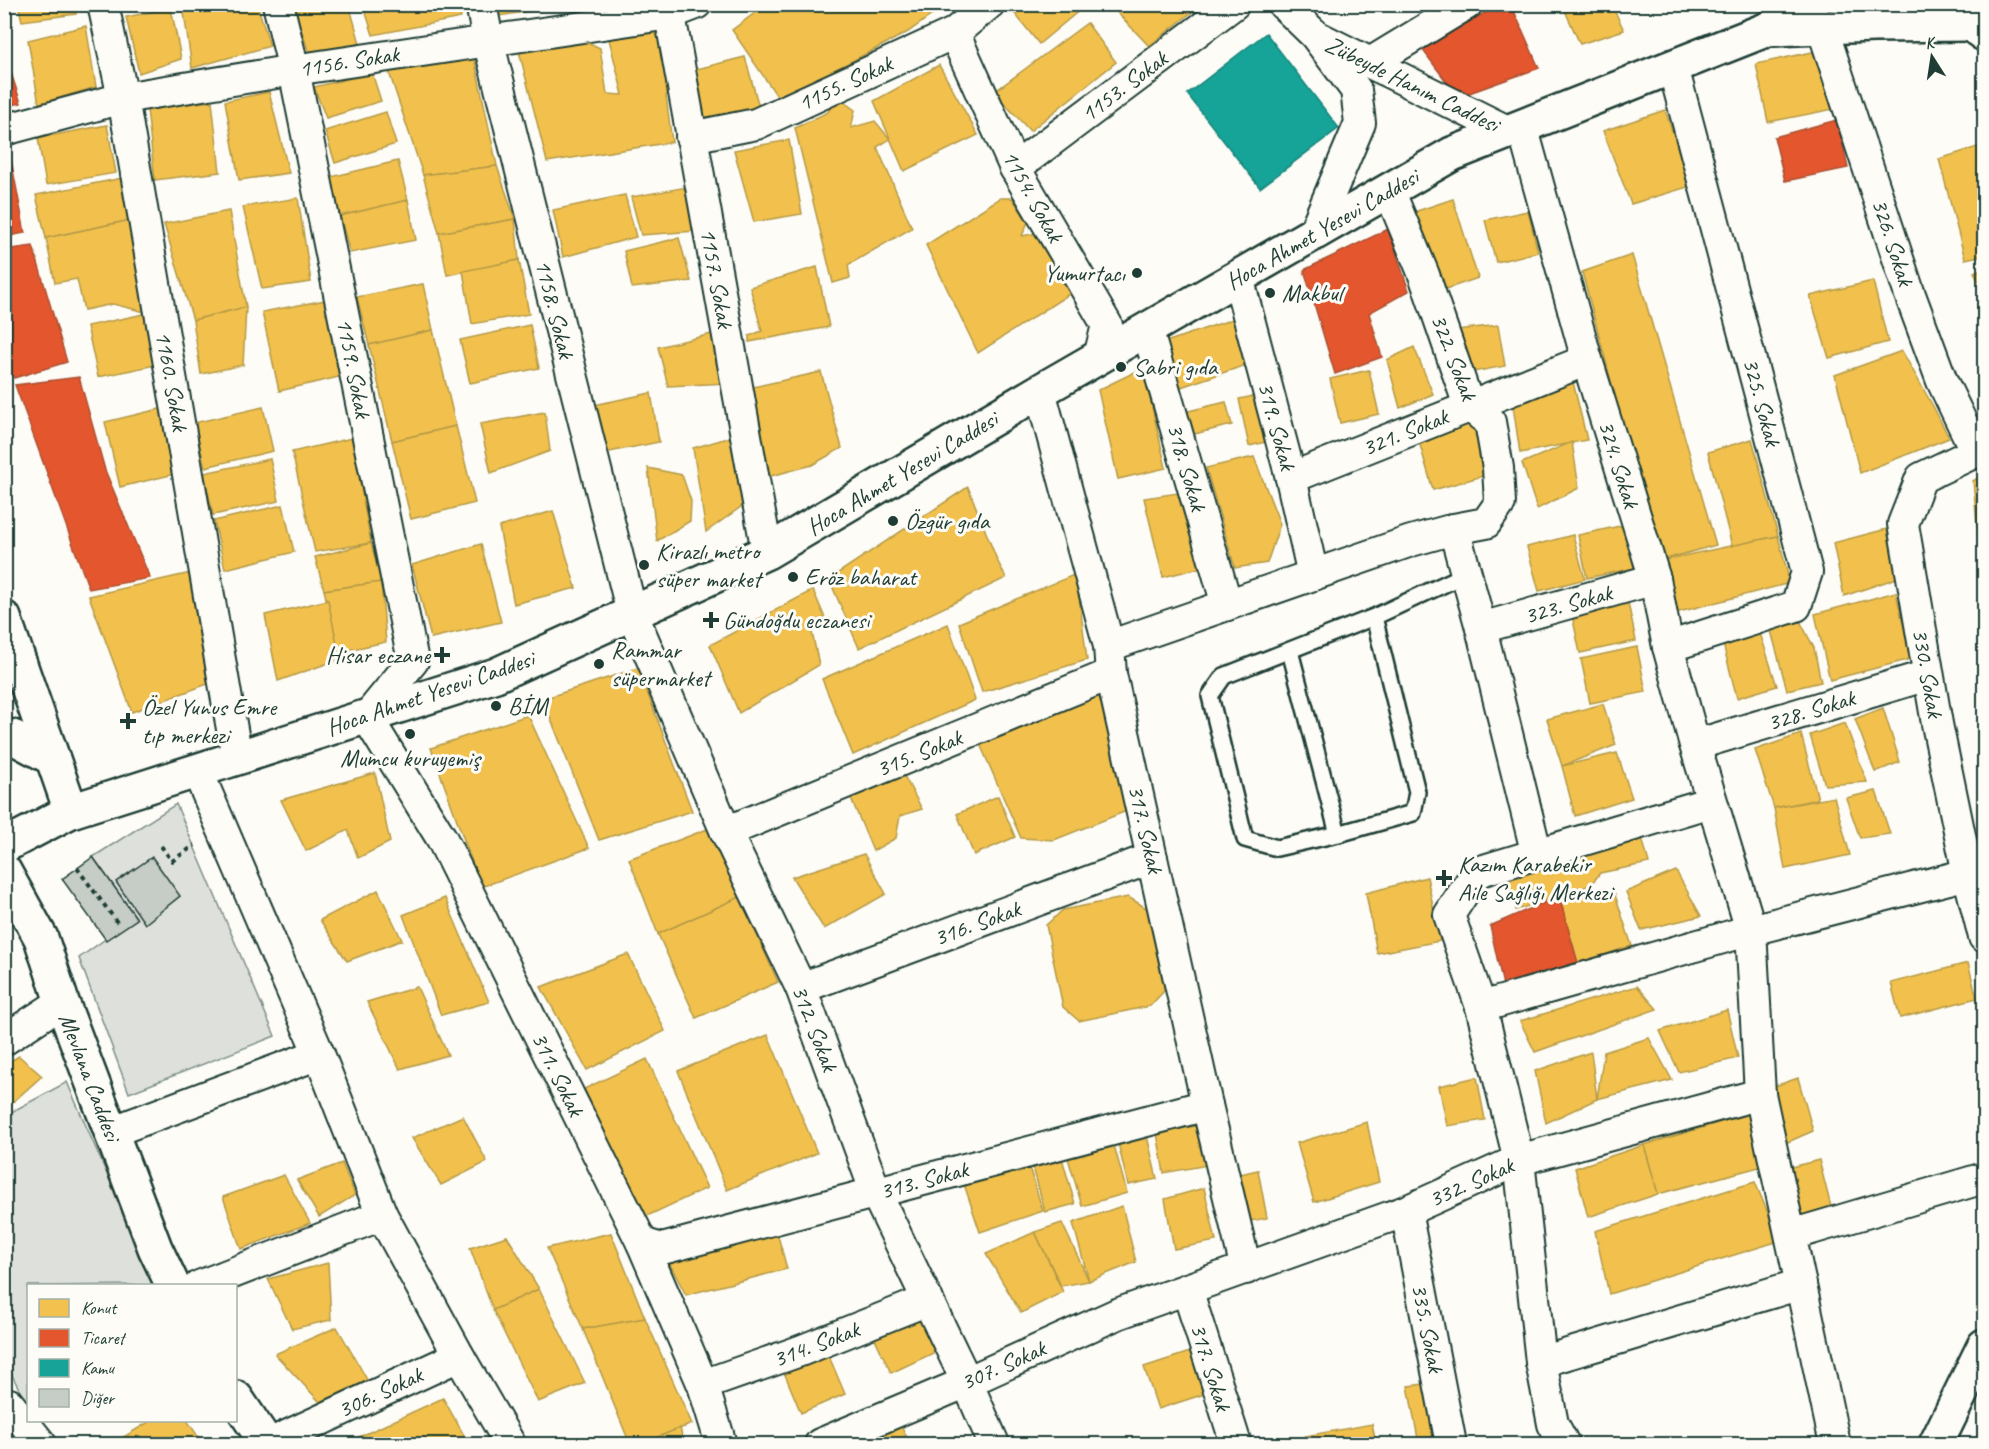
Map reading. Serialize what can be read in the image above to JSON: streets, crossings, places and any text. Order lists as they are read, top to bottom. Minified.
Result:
{"streets":{"main road":["Hoca Ahmet Yesevi Caddesi","Mevlana Caddesi"],"street":["1156. Sokak","1155. Sokak","Zübeyde Hanım Caddesi","1153. Sokak","1154. Sokak","326. Sokak","1157. Sokak","1158. Sokak","322. Sokak","1159. Sokak","1160. Sokak","325. Sokak","319. Sokak","321. Sokak","324. Sokak","318. Sokak","323. Sokak","330. Sokak","328. Sokak","315. Sokak","317. Sokak","316. Sokak","312. Sokak","311. Sokak","313. Sokak","332. Sokak","335. Sokak","314. Sokak","307. Sokak","306. Sokak"]},"crossings":[["1156. Sokak","1157. Sokak"],["1156. Sokak","1158. Sokak"],["1156. Sokak","1159. Sokak"],["1156. Sokak","1160. Sokak"],["1155. Sokak","1154. Sokak"],["1155. Sokak","1157. Sokak"],["Zübeyde Hanım Caddesi","Hoca Ahmet Yesevi Caddesi"],["Zübeyde Hanım Caddesi","324. Sokak"],["1153. Sokak","1154. Sokak"],["1154. Sokak","Hoca Ahmet Yesevi Caddesi"],["Hoca Ahmet Yesevi Caddesi","326. Sokak"],["Hoca Ahmet Yesevi Caddesi","1157. Sokak"],["Hoca Ahmet Yesevi Caddesi","1158. Sokak"],["Hoca Ahmet Yesevi Caddesi","322. Sokak"],["Hoca Ahmet Yesevi Caddesi","1159. Sokak"],["Hoca Ahmet Yesevi Caddesi","1160. Sokak"],["Hoca Ahmet Yesevi Caddesi","325. Sokak"],["Hoca Ahmet Yesevi Caddesi","319. Sokak"],["Hoca Ahmet Yesevi Caddesi","324. Sokak"],["Hoca Ahmet Yesevi Caddesi","318. Sokak"],["Hoca Ahmet Yesevi Caddesi","317. Sokak"],["Hoca Ahmet Yesevi Caddesi","312. Sokak"],["Hoca Ahmet Yesevi Caddesi","311. Sokak"],["326. Sokak","330. Sokak"],["1158. Sokak","312. Sokak"],["322. Sokak","319. Sokak"],["322. Sokak","321. Sokak"],["322. Sokak","318. Sokak"],["322. Sokak","315. Sokak"],["322. Sokak","317. Sokak"],["1159. Sokak","311. Sokak"],["325. Sokak","324. Sokak"],["319. Sokak","321. Sokak"],["321. Sokak","324. Sokak"],["324. Sokak","323. Sokak"],["324. Sokak","328. Sokak"],["324. Sokak","332. Sokak"],["330. Sokak","328. Sokak"],["315. Sokak","317. Sokak"],["315. Sokak","312. Sokak"],["317. Sokak","316. Sokak"],["317. Sokak","313. Sokak"],["317. Sokak","332. Sokak"],["317. Sokak","307. Sokak"],["316. Sokak","312. Sokak"],["312. Sokak","313. Sokak"],["312. Sokak","314. Sokak"],["312. Sokak","307. Sokak"],["311. Sokak","313. Sokak"],["311. Sokak","314. Sokak"],["332. Sokak","335. Sokak"],["332. Sokak","307. Sokak"]],"places":{"other":["Yumurtacı","Makbul","Sabri gıda","Özgür gıda","Kirazlı metro süper market","Eröz baharat","Rammar süpermarket","BİM","Mumcu kuruyemiş"],"health":["Gündoğdu eczanesi","Hisar eczane","Özel Yunus Emre tıp merkezi","Kazım Karabekir Aile Sağlığı Merkezi"]},"legend":["Konut","Ticaret","Kamu","Diğer"],"north":"top"}
